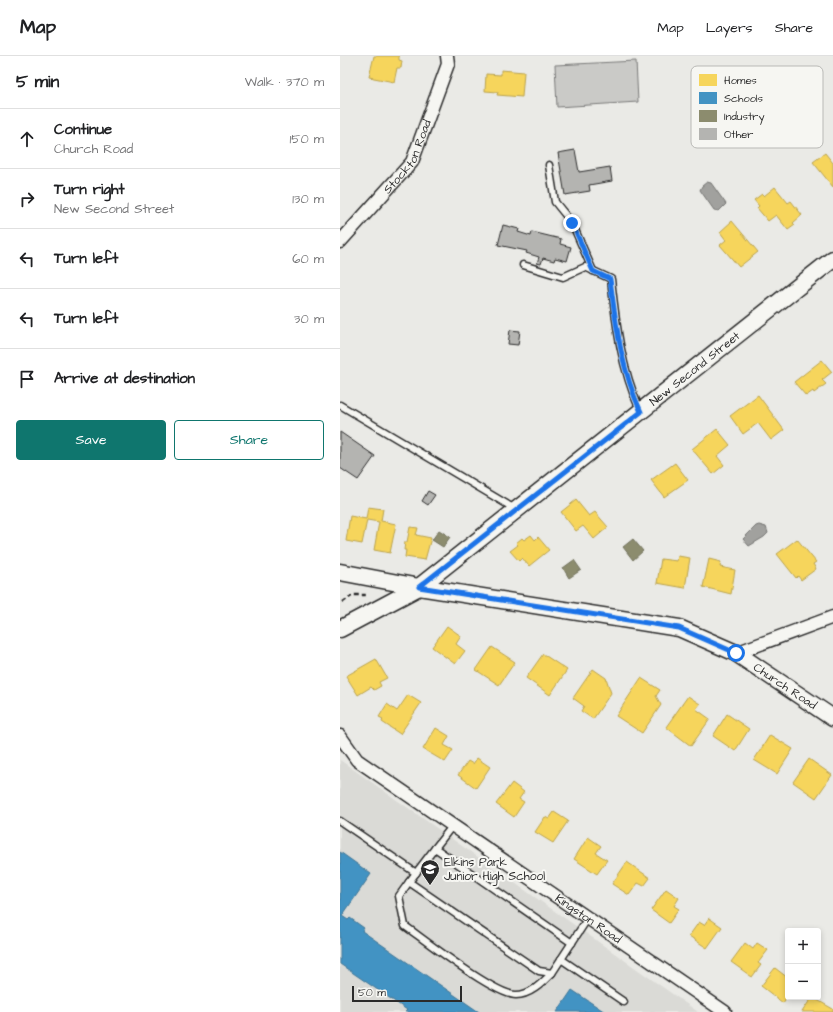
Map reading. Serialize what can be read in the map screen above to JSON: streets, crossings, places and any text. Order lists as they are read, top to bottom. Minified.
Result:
{"streets":{"street":["Stockton Road","New Second Street","Church Road","Kingston Road"]},"crossings":[["New Second Street","Church Road"]],"places":{"school or university":["Elkins Park Junior High School"]},"legend":["Homes","Schools","Industry","Other"],"scale_bar":"50 m","page":{"header":"Map","nav":["Map","Layers","Share"],"heading":["5 min","Walk · 370 m"],"list":[["Continue","Church Road","150 m"],["Turn right","New Second Street","130 m"],["Turn left","60 m"],["Turn left","30 m"],"Arrive at destination"],"buttons":["Save","Share"],"map_buttons":["+","−"],"scale":"50 m"}}
